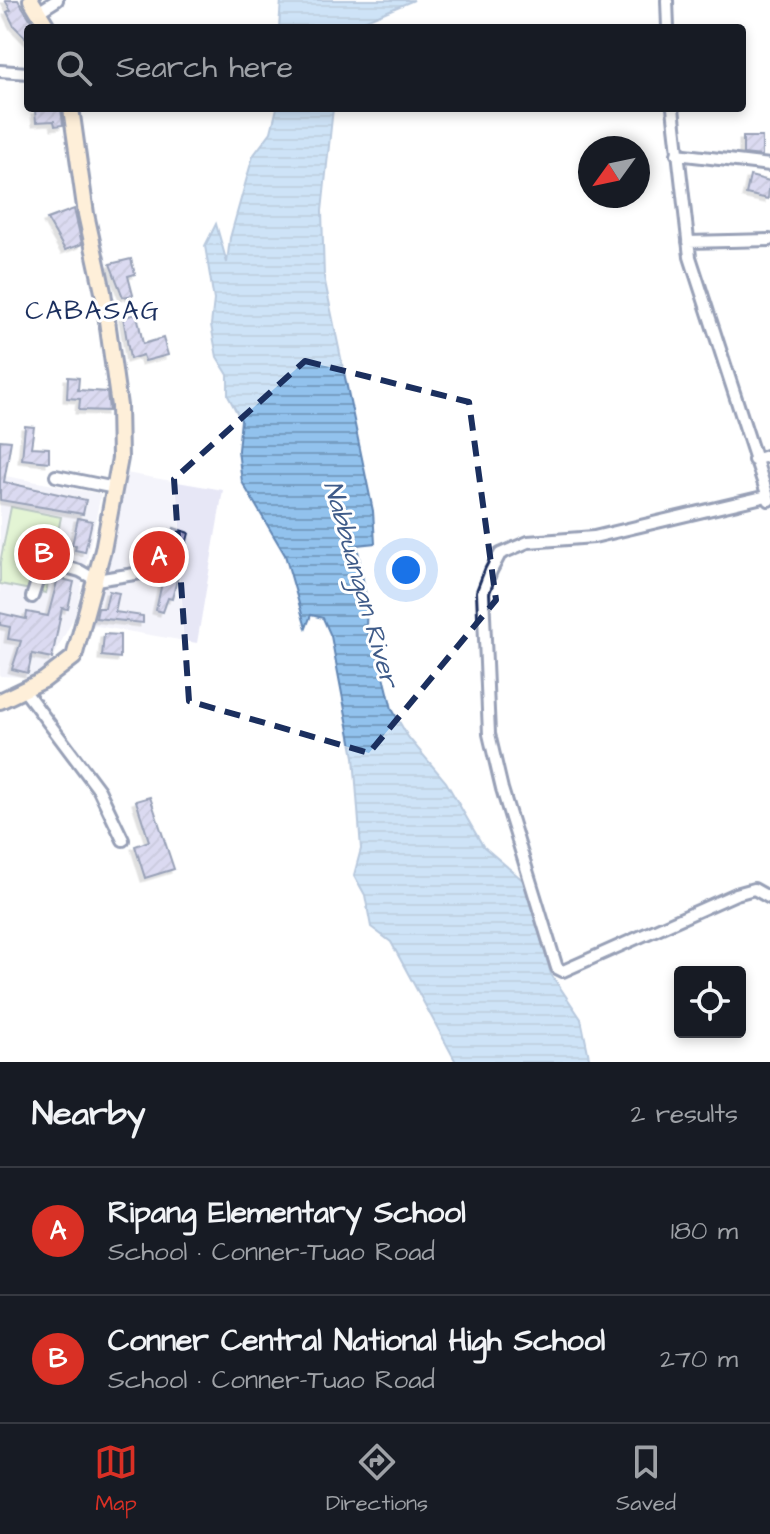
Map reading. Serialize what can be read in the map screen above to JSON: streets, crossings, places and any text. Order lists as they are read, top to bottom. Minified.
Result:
{"districts":["CABASAG"],"water":["Nabbuangan River"],"north":"bottom left","page":{"search":"Search here","pins":["B","A"],"heading":["Nearby","2 results"],"list":[{"mark":"A","name":"Ripang Elementary School","note":"School · Conner-Tuao Road","value":"180 m"},{"mark":"B","name":"Conner Central National High School","note":"School · Conner-Tuao Road","value":"270 m"}],"nav":["Map","Directions","Saved"]}}
